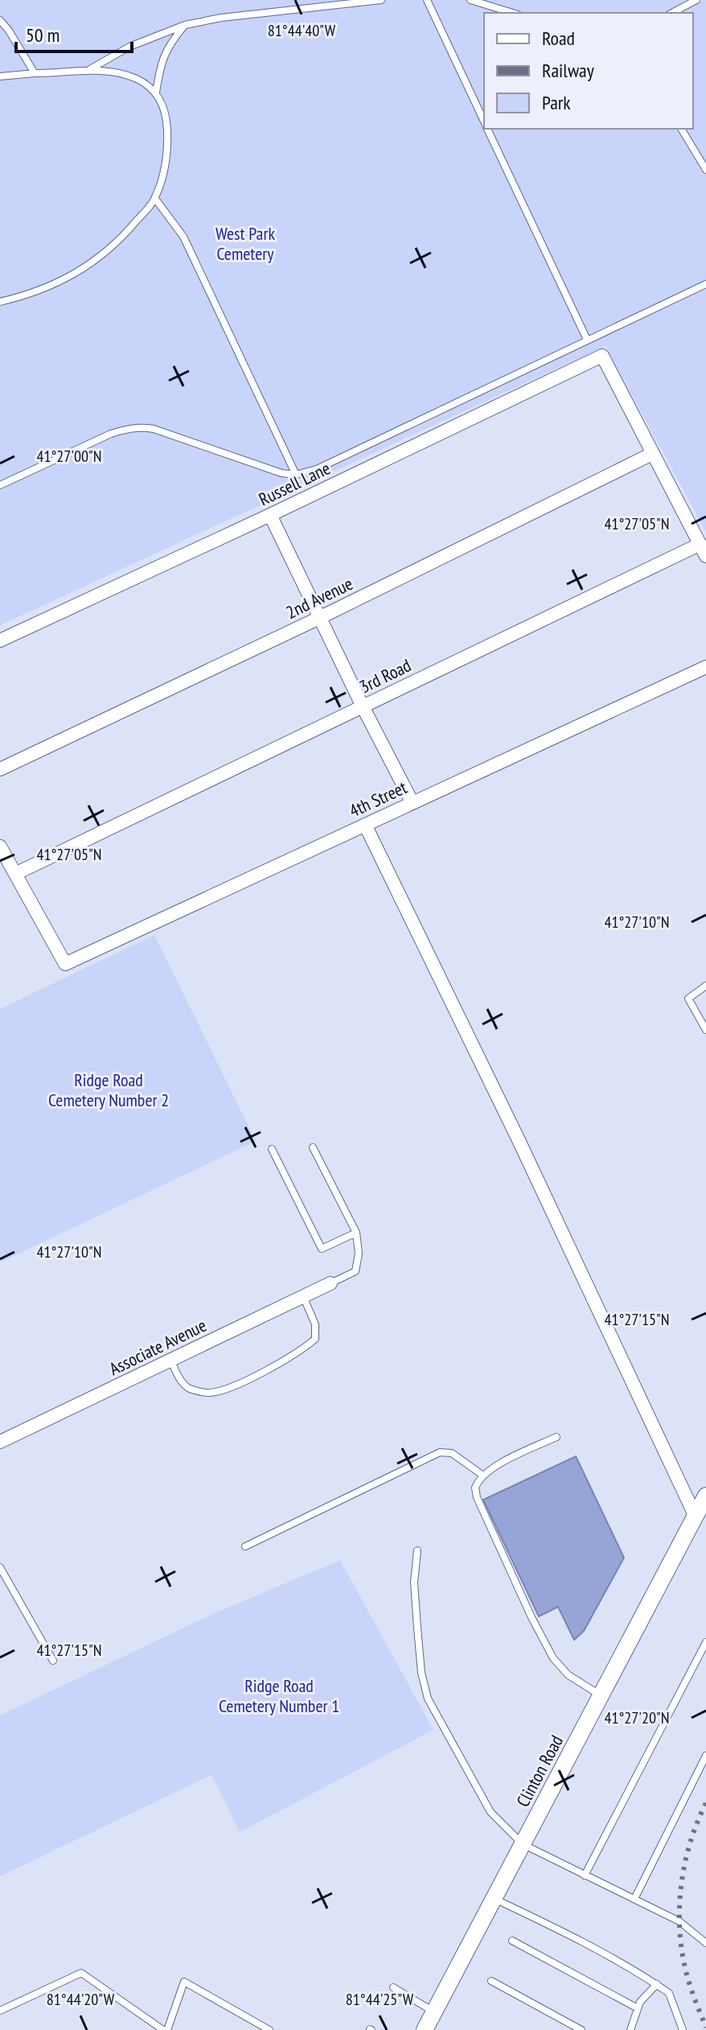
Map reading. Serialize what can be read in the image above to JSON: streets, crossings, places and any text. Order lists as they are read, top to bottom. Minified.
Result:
{"streets":{"street":["Russell Lane","2nd Avenue","3rd Road","4th Street","Associate Avenue","Clinton Road"]},"crossings":[["Russell Lane","2nd Avenue"],["3rd Road","4th Street"]],"parks":["West Park Cemetery","Ridge Road Cemetery Number 2","Ridge Road Cemetery Number 1"],"legend":["Road","Railway","Park"],"scale_bar":"50 m","coordinates":["81°44'40\"W","41°27'00\"N","41°27'05\"N","41°27'10\"N","41°27'15\"N","41°27'20\"N","81°44'20\"W","81°44'25\"W"]}
